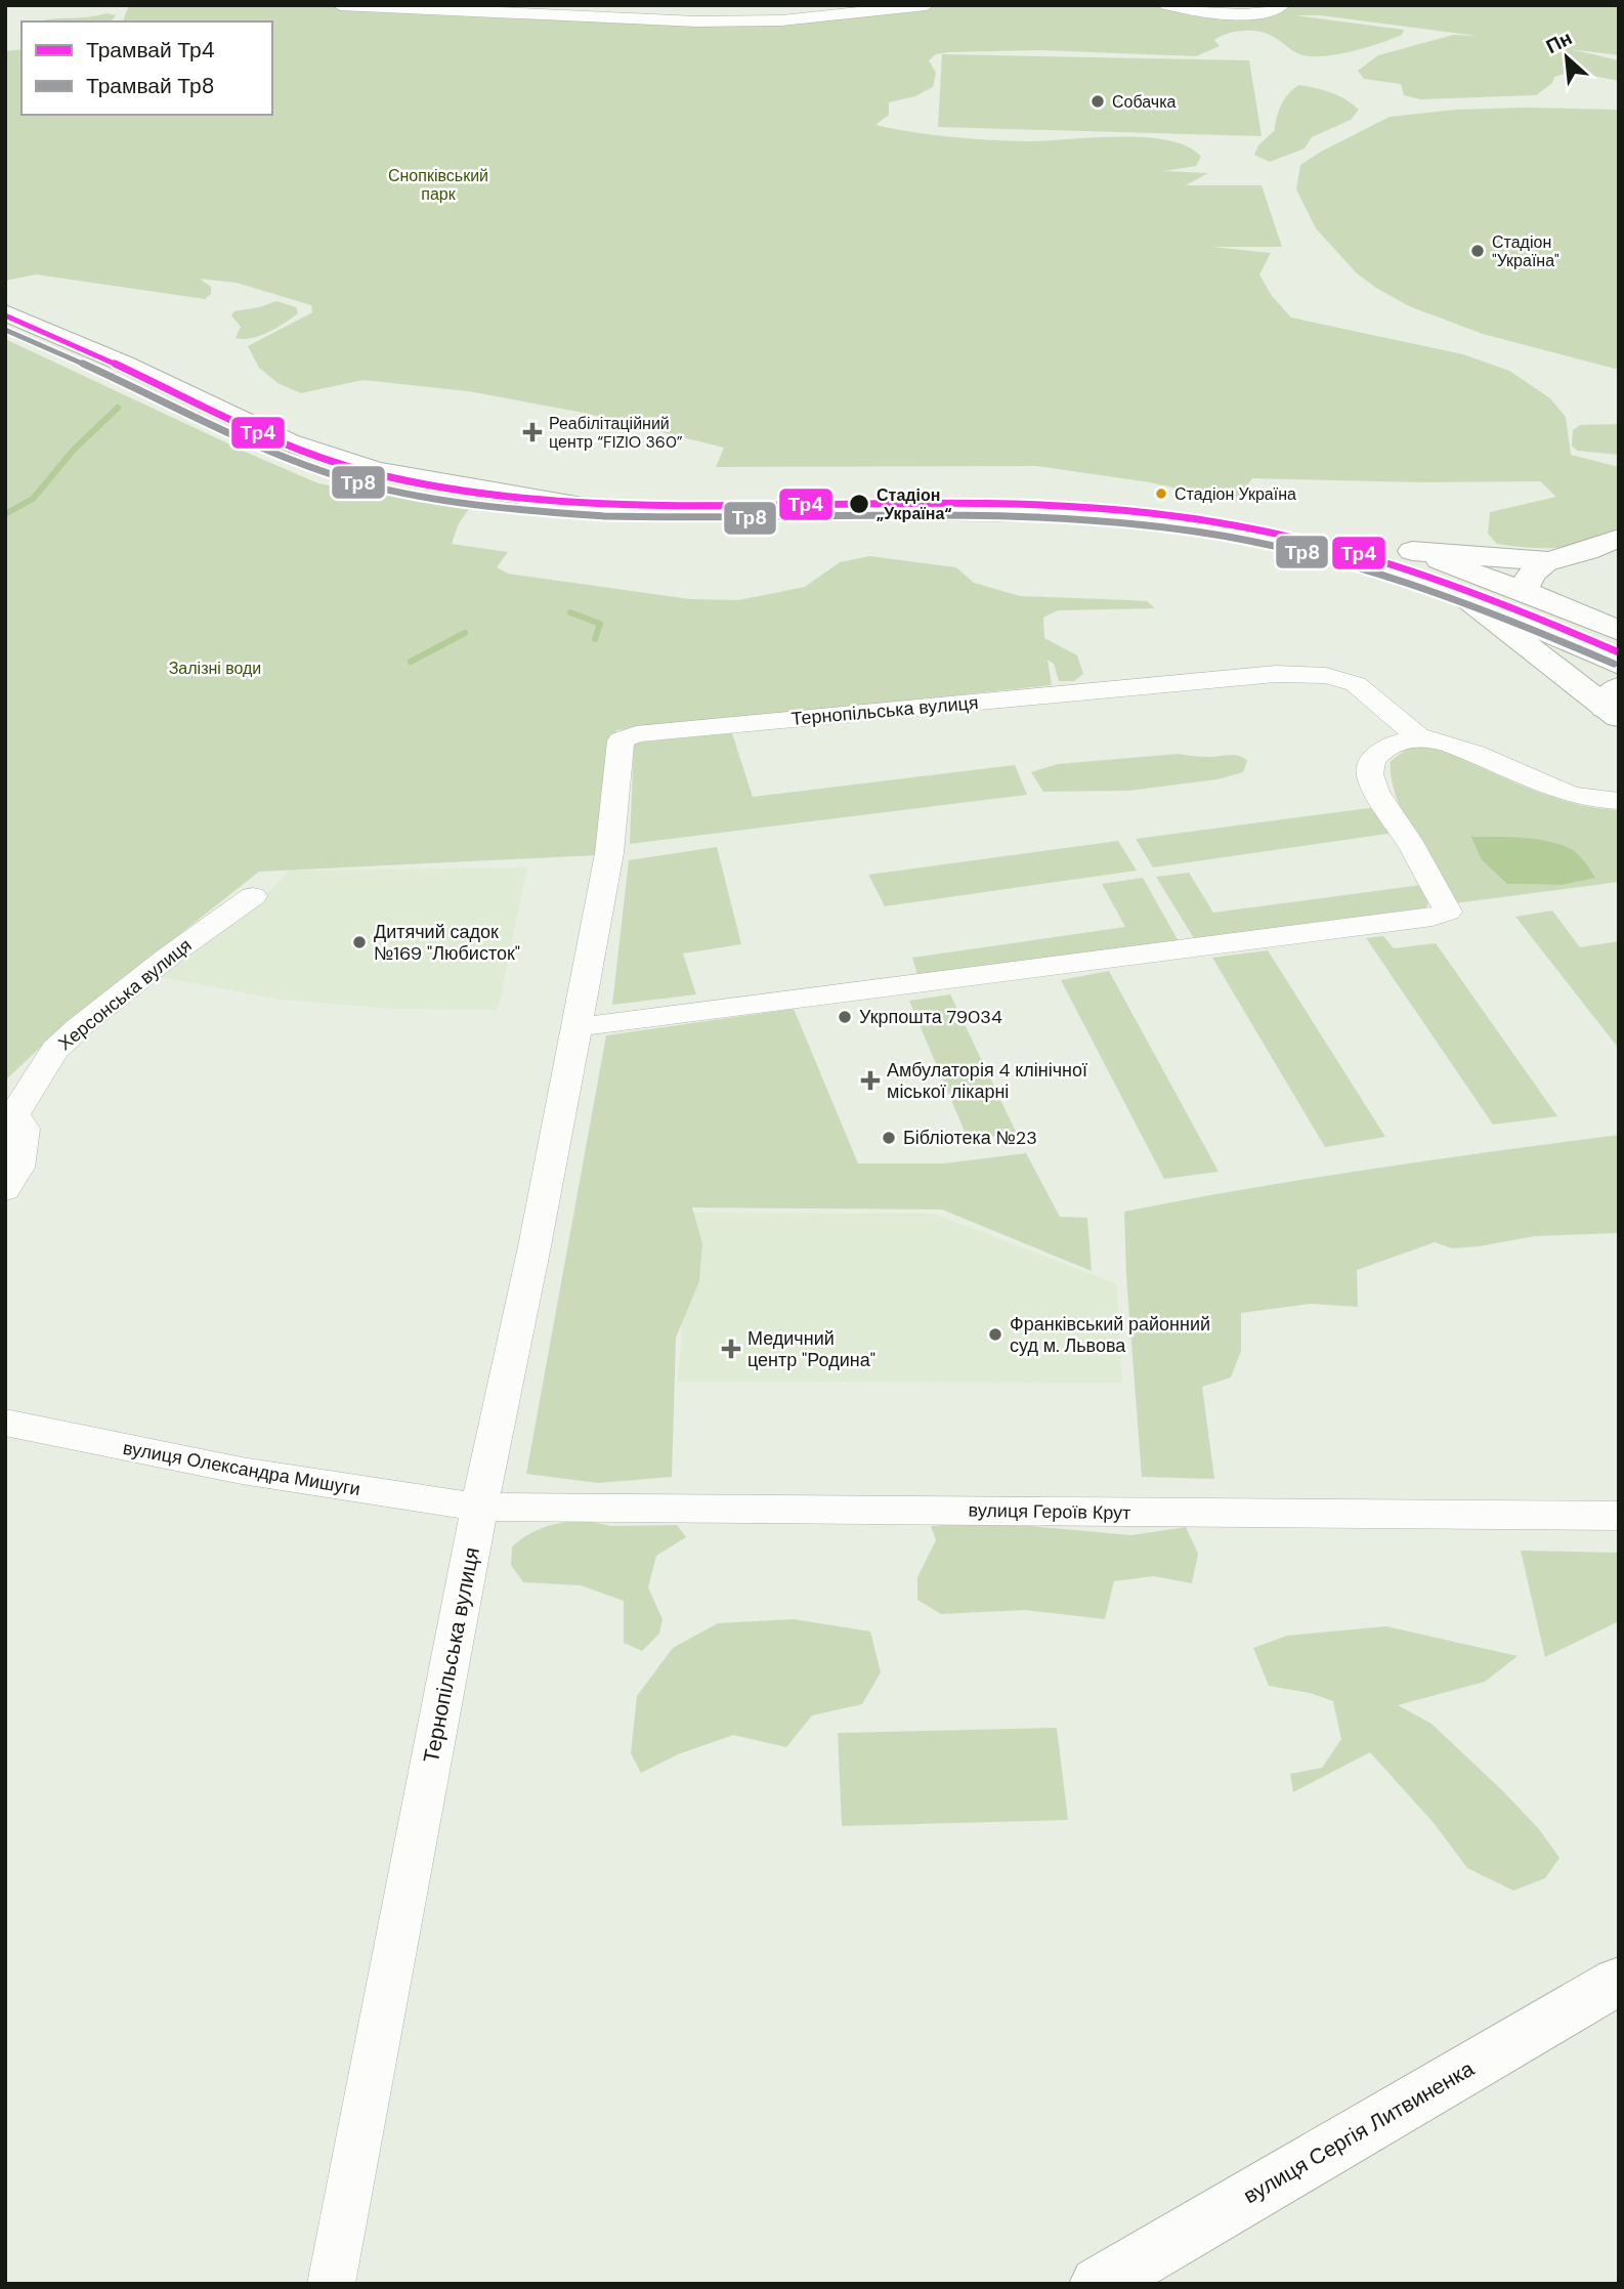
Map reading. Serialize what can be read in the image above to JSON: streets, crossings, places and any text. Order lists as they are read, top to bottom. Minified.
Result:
{"streets":{"main road":["вулиця Сергія Литвиненка"],"street":["Тернопільська вулиця","Херсонська вулиця","вулиця Олександра Мишуги","вулиця Героїв Крут"]},"crossings":[["Тернопільська вулиця","вулиця Олександра Мишуги"],["Тернопільська вулиця","вулиця Героїв Крут"],["вулиця Олександра Мишуги","вулиця Героїв Крут"]],"parks":["Снопківський парк","Залізні води"],"places":{"other":["Собачка","Стадіон \"Україна\"","Стадіон Україна","Стадіон „Україна“","Дитячий садок №169 \"Любисток\"","Укрпошта 79034","Бібліотека №23","Франківський районний суд м. Львова"],"health":["Реабілітаційний центр “FIZIO 360”","Амбулаторія 4 клінічної міської лікарні","Медичний центр \"Родина\""]},"lines":["tram line Тр4","tram line Тр8"],"legend":["Трамвай Тр4","Трамвай Тр8"],"north":"top left"}
